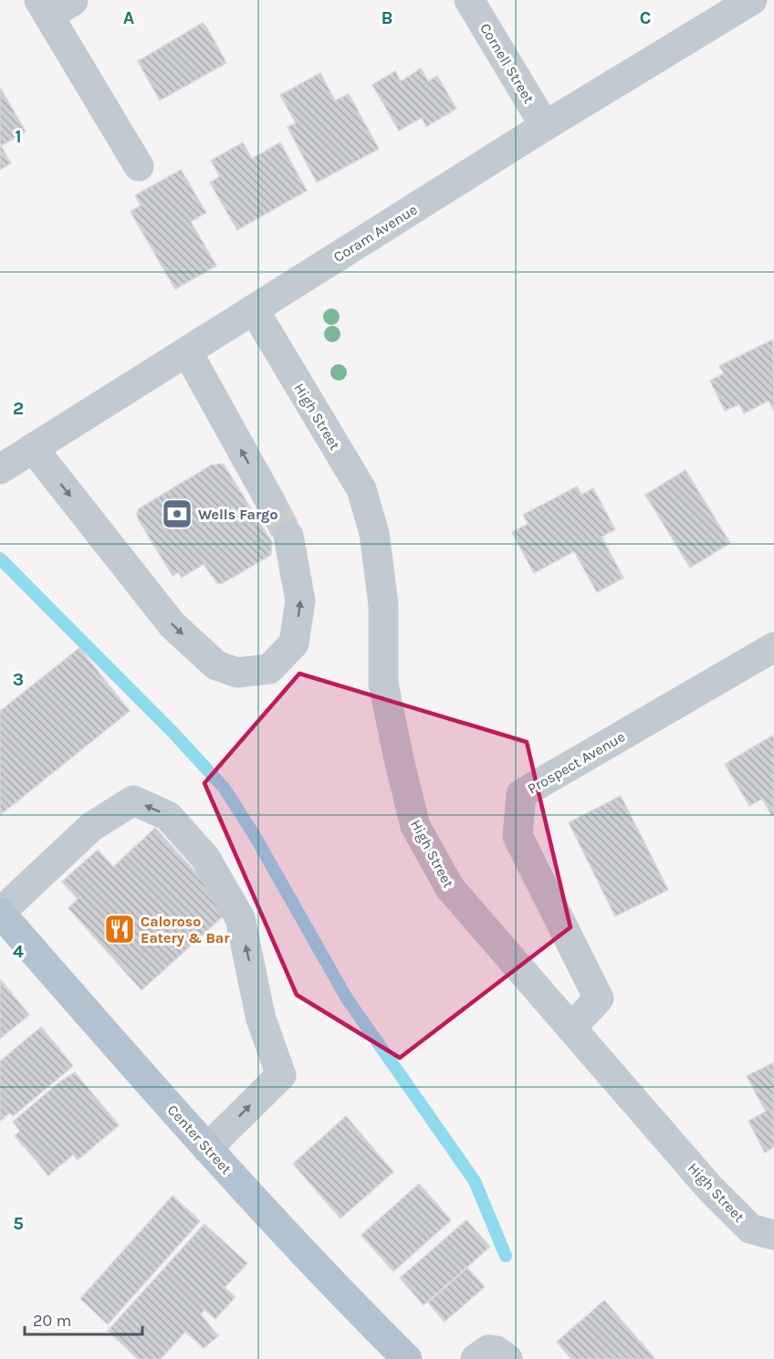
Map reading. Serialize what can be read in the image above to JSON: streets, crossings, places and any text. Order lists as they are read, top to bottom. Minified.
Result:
{"streets":{"main road":["Center Street"],"street":["Cornell Street","Coram Avenue","High Street","Prospect Avenue"]},"crossings":[["Cornell Street","Coram Avenue"],["Coram Avenue","High Street"],["High Street","Prospect Avenue"]],"places":{"bank":["Wells Fargo"],"restaurant":["Caloroso Eatery & Bar"]},"scale_bar":"20 m","grid":{"columns":["A","B","C"],"rows":["1","2","3","4","5"]}}
